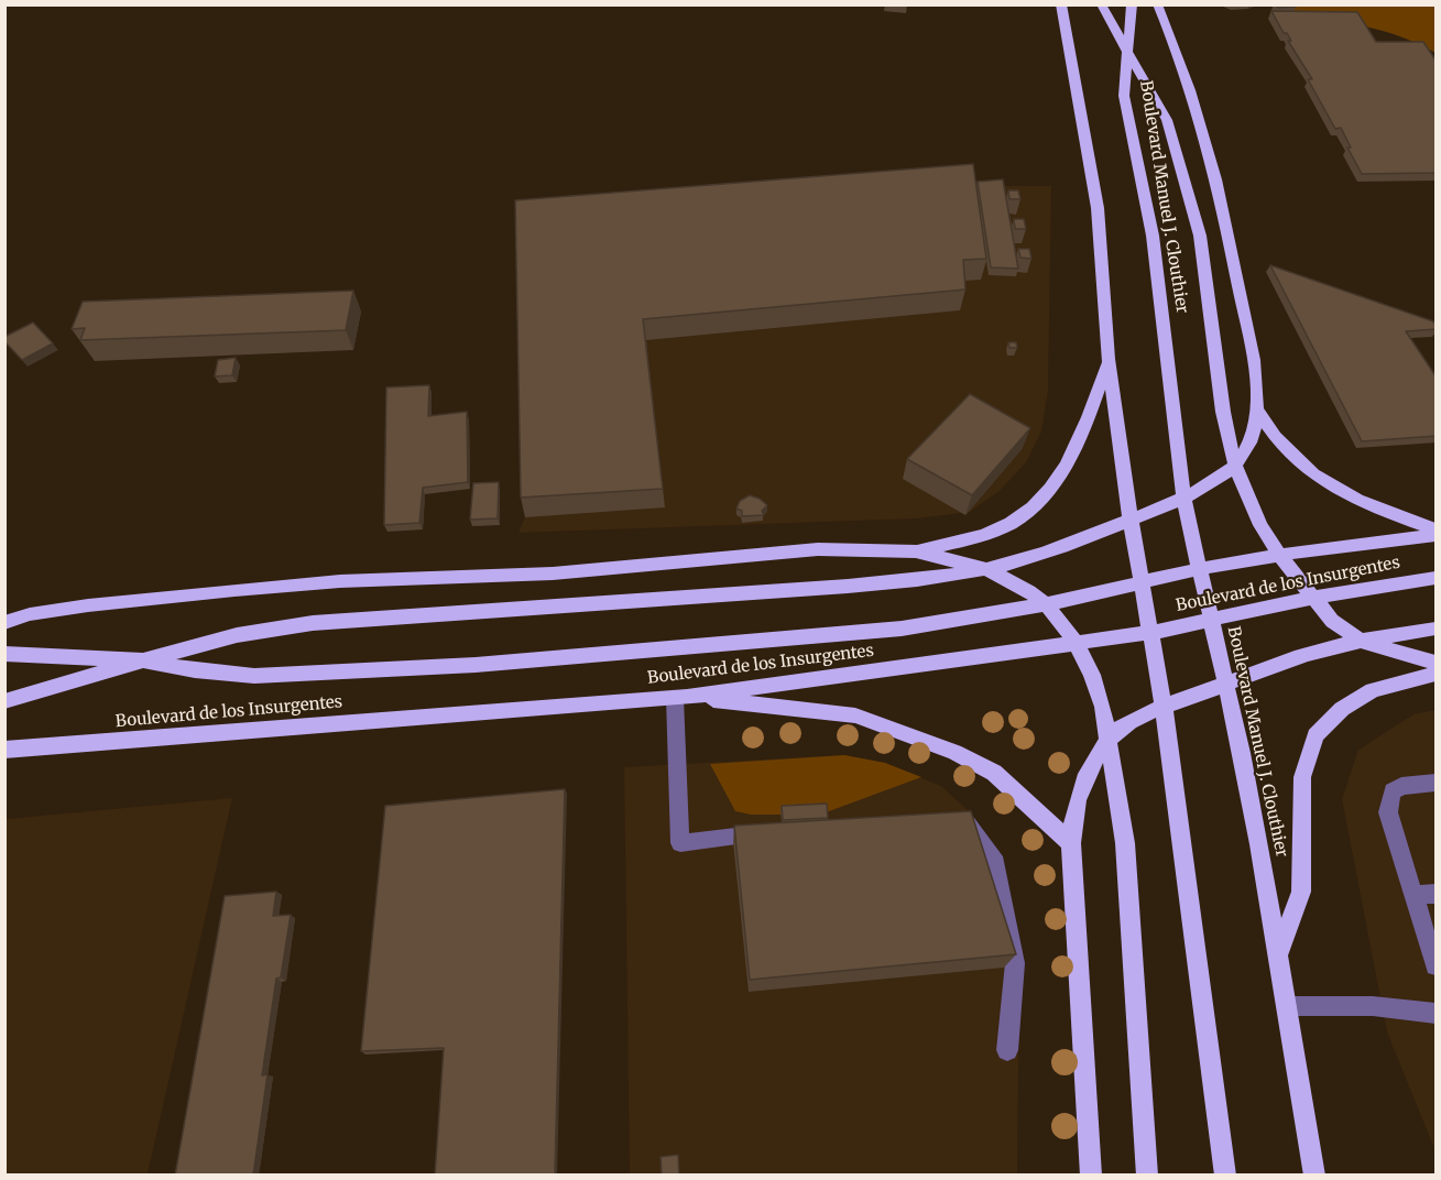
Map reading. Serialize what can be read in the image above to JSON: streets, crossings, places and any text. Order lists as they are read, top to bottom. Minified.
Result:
{"streets":{"main road":["Boulevard Manuel J. Clouthier","Boulevard de los Insurgentes"]},"crossings":[["Boulevard Manuel J. Clouthier","Boulevard de los Insurgentes"]]}
